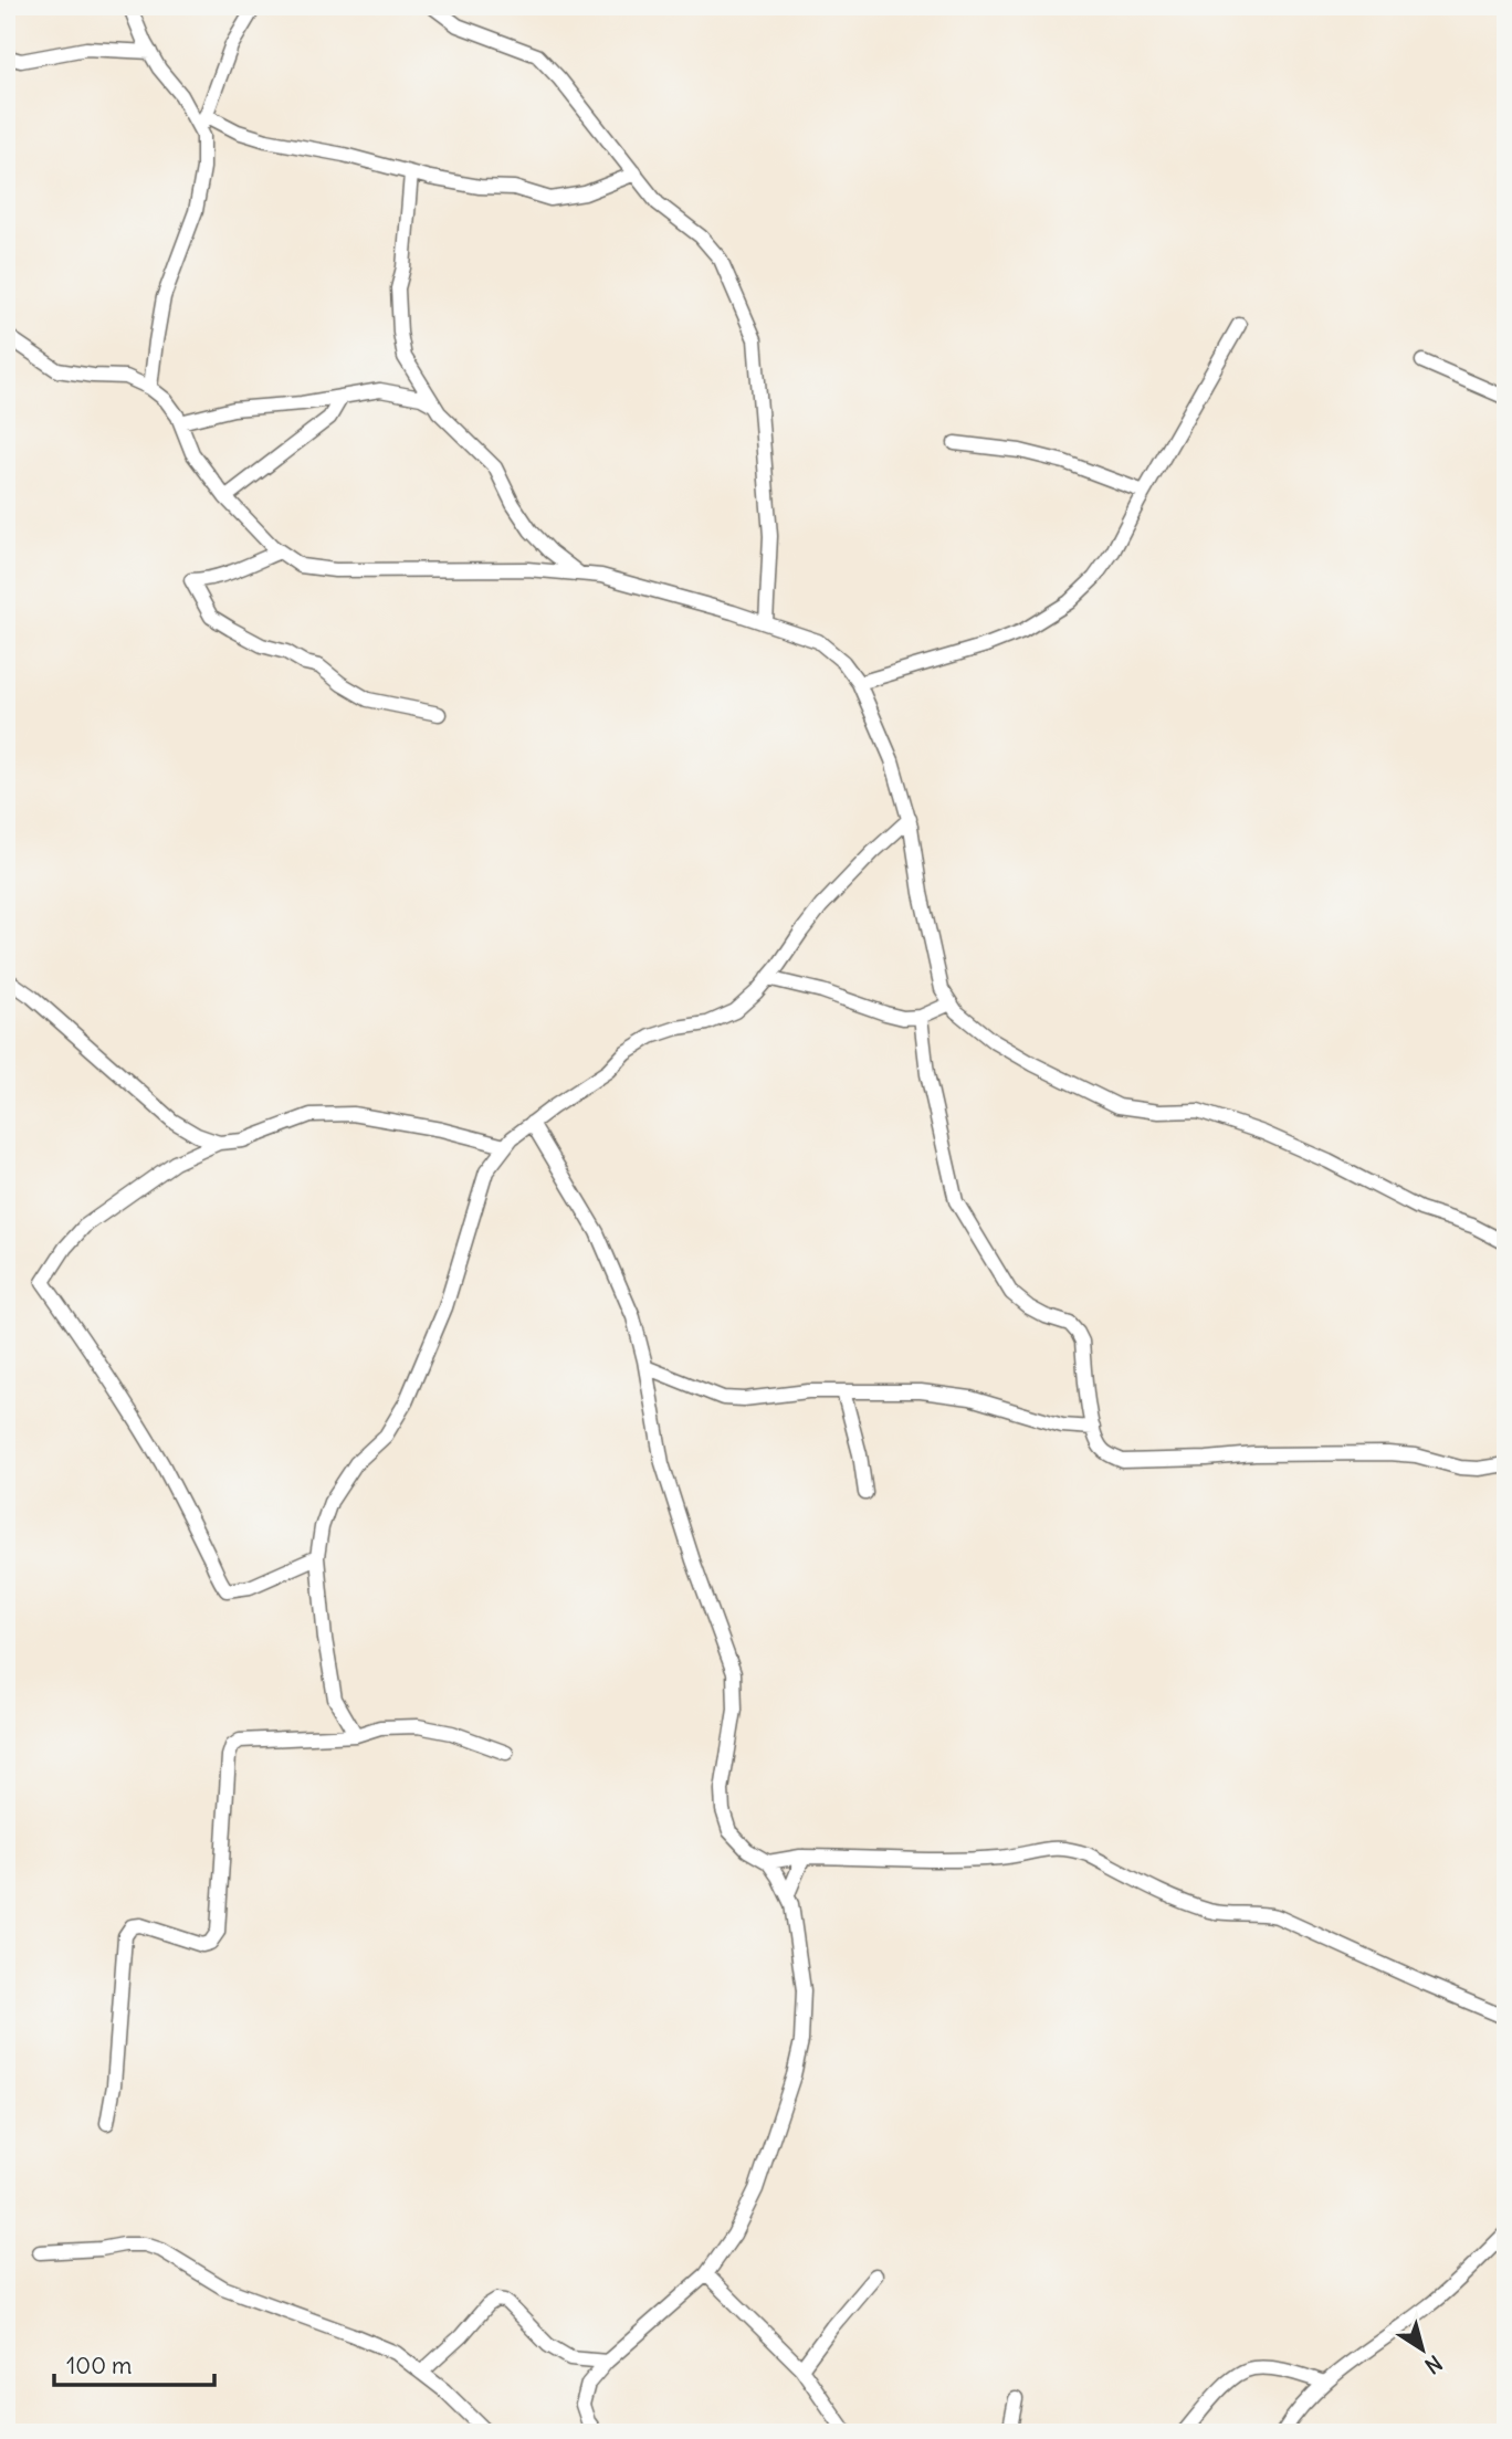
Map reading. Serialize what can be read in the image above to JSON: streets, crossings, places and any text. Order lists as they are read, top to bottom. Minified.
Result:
{"scale_bar":"100 m","north":"bottom right"}
